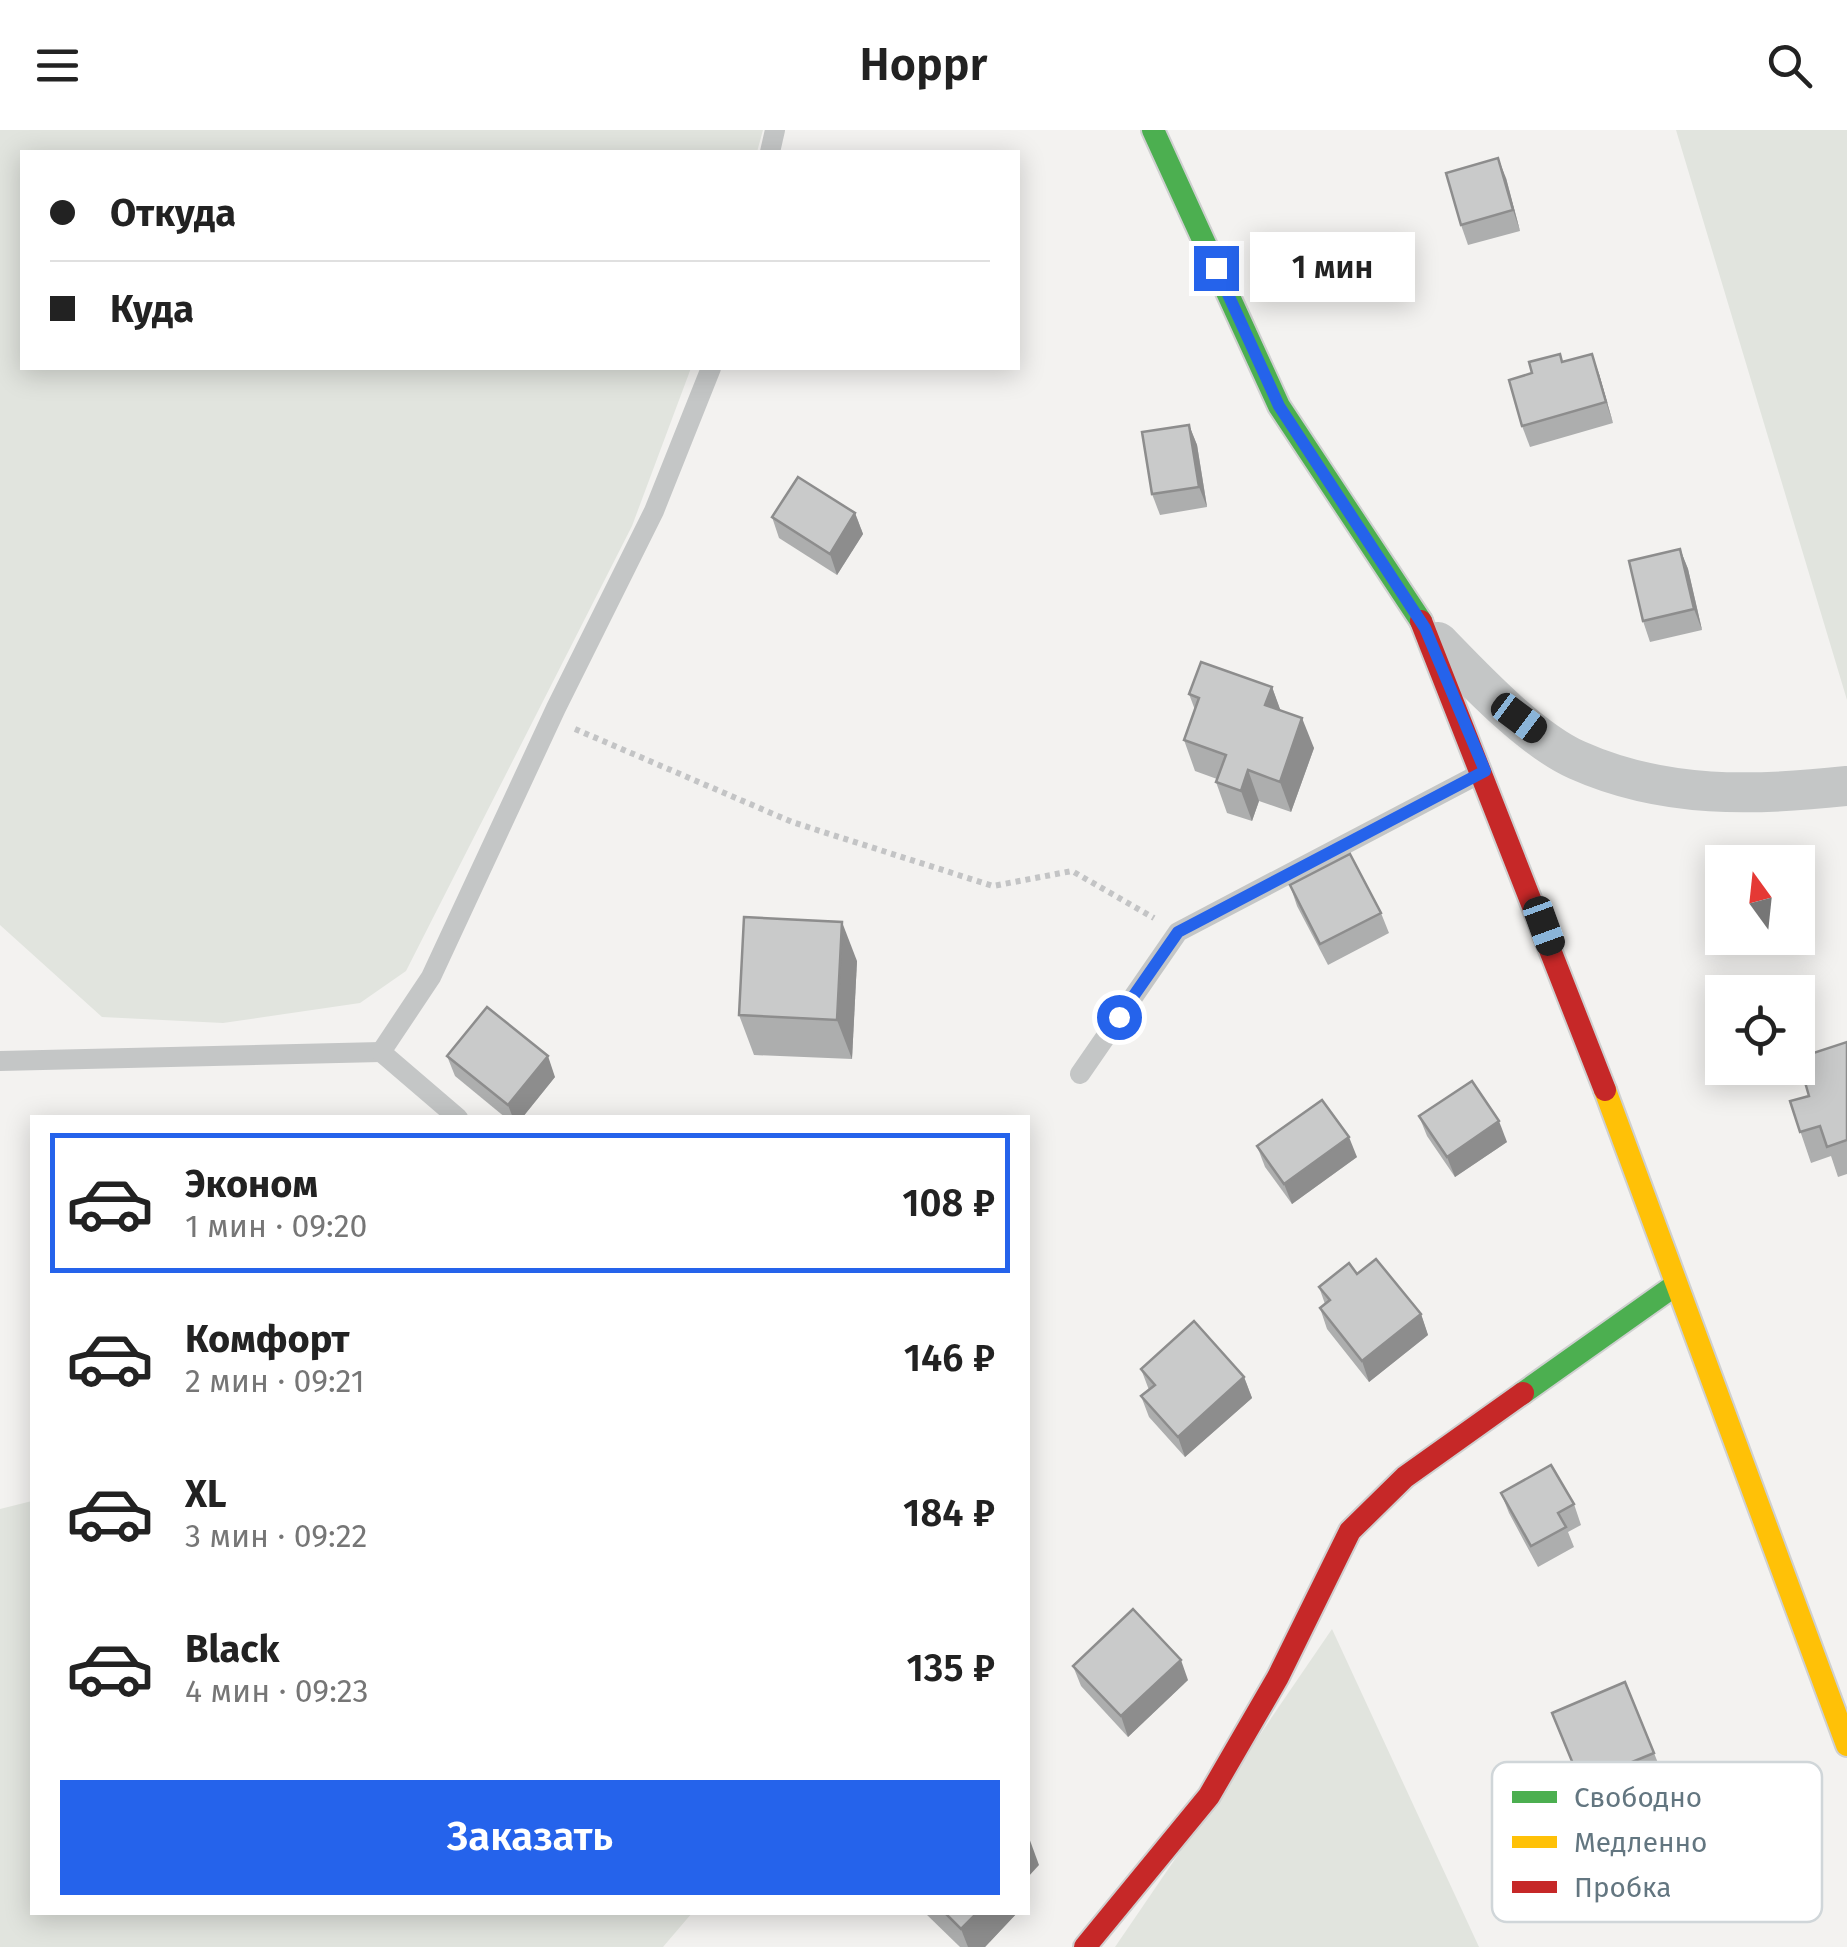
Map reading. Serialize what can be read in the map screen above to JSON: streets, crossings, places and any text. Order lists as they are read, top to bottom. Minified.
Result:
{"legend":["Свободно","Медленно","Пробка"],"north":"top","page":{"header":"Hoppr","banner":["Откуда","Куда"],"bubble":"1 мин","list":[{"name":"Эконом","note":"1 мин · 09:20","value":"108 ₽"},{"name":"Комфорт","note":"2 мин · 09:21","value":"146 ₽"},{"name":"XL","note":"3 мин · 09:22","value":"184 ₽"},{"name":"Black","note":"4 мин · 09:23","value":"135 ₽"}],"buttons":"Заказать"}}
